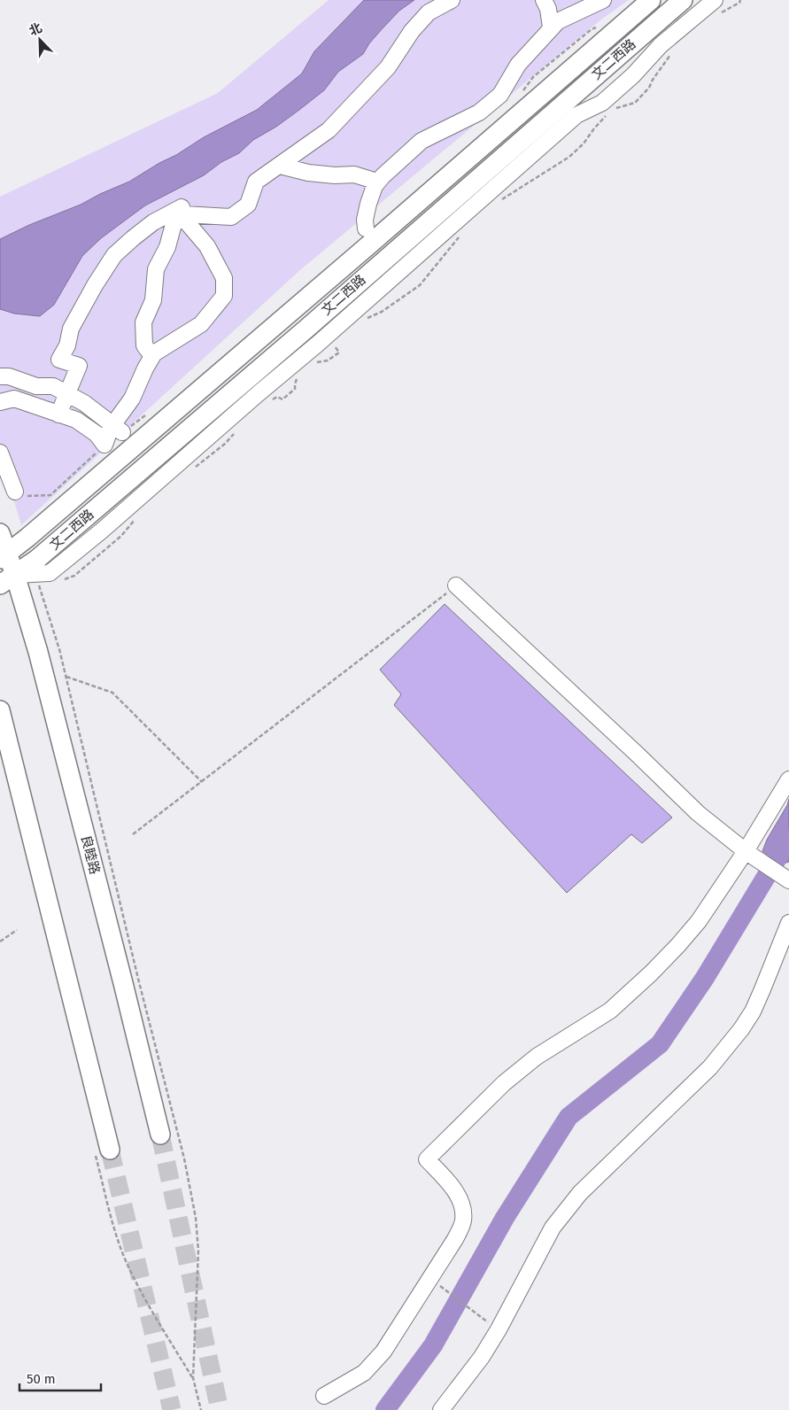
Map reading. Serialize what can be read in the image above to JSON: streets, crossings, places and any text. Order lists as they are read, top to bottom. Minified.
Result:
{"streets":{"main road":["文二西路","良睦路"]},"crossings":[["文二西路","良睦路"]],"scale_bar":"50 m","north":"top left"}
